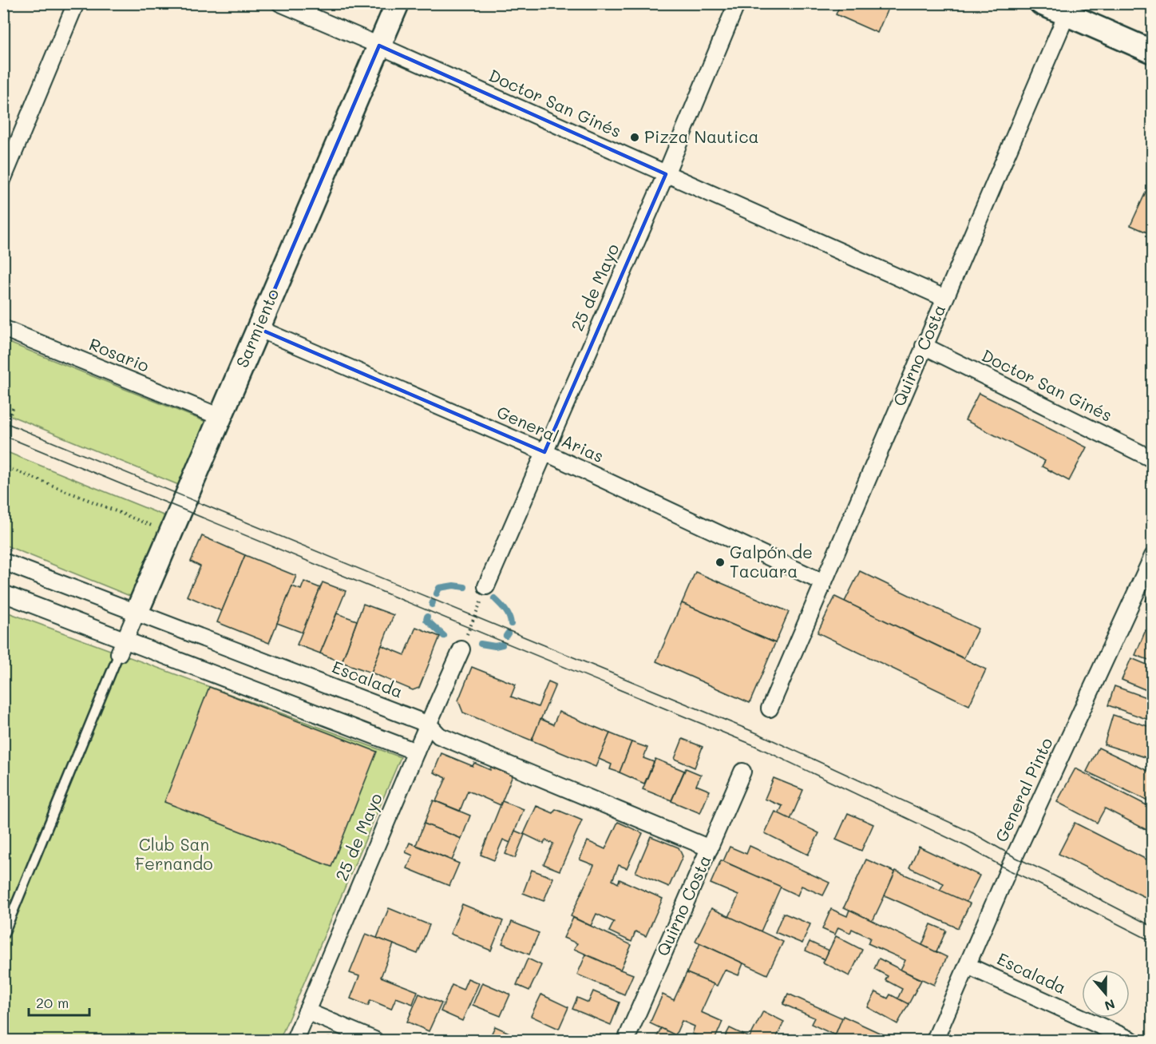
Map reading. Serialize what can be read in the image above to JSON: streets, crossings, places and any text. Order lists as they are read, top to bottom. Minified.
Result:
{"streets":{"street":["Doctor San Ginés","25 de Mayo","Sarmiento","Rosario","Quirno Costa","General Arias","Escalada","General Pinto"]},"crossings":[["Doctor San Ginés","25 de Mayo"],["Doctor San Ginés","Sarmiento"],["Doctor San Ginés","Quirno Costa"],["25 de Mayo","General Arias"],["25 de Mayo","Escalada"],["Sarmiento","Rosario"],["Sarmiento","General Arias"],["Sarmiento","Escalada"],["Quirno Costa","General Arias"],["Quirno Costa","Escalada"],["Escalada","General Pinto"]],"parks":["Club San Fernando"],"places":["Pizza Nautica","Galpón de Tacuara"],"scale_bar":"20 m","north":"bottom"}
